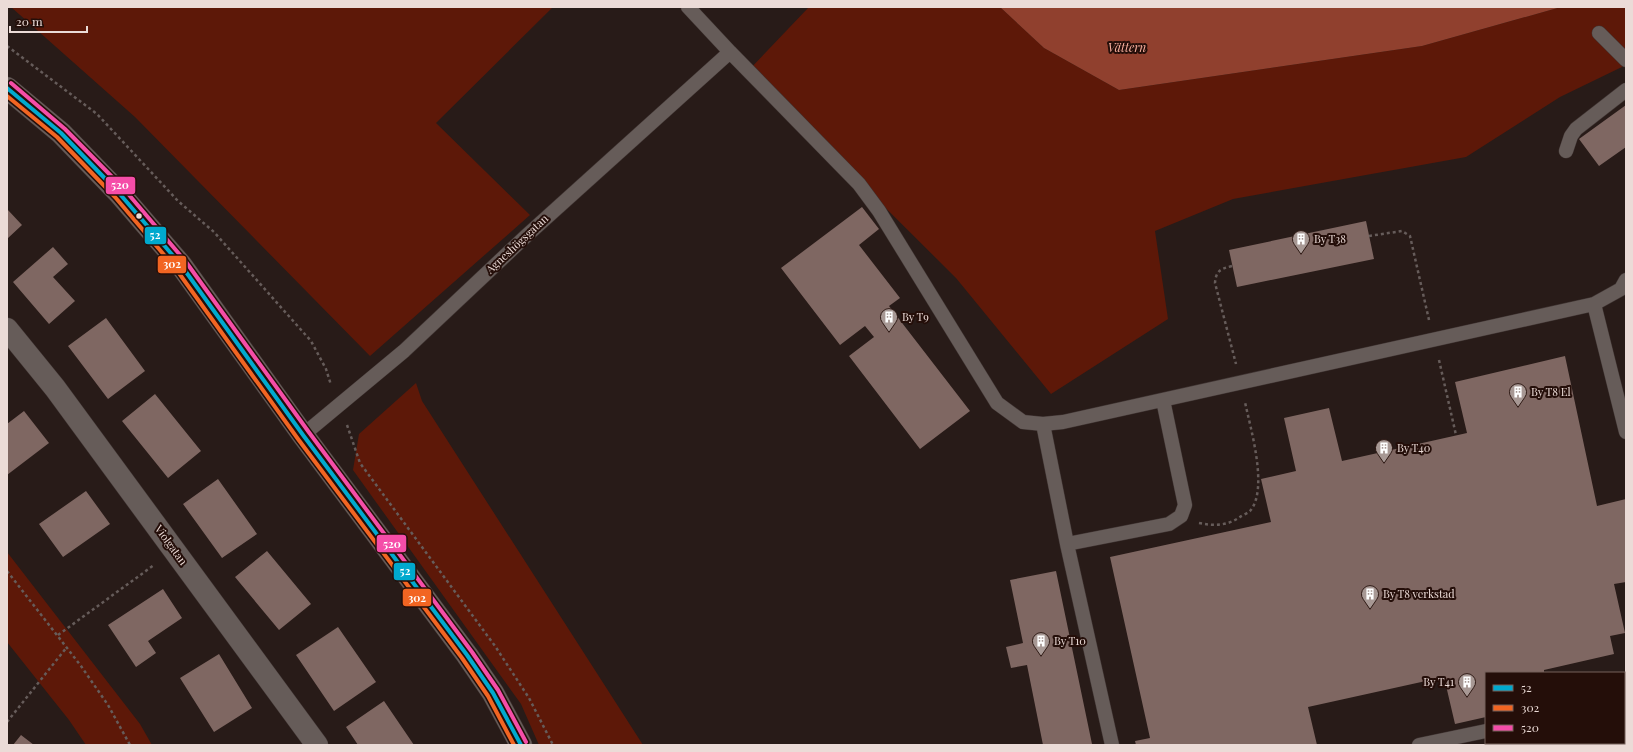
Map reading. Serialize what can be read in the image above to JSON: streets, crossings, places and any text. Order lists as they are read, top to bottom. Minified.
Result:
{"streets":{"street":["Violgatan"],"lane":["Agneshögsgatan"]},"water":["Vättern"],"places":{"building":["By T38","By T9","By T8 El","By T40","By T8 verkstad","By T10","By T41"]},"lines":["transit line 520","transit line 52","transit line 302"],"legend":["52","302","520"],"scale_bar":"20 m"}
